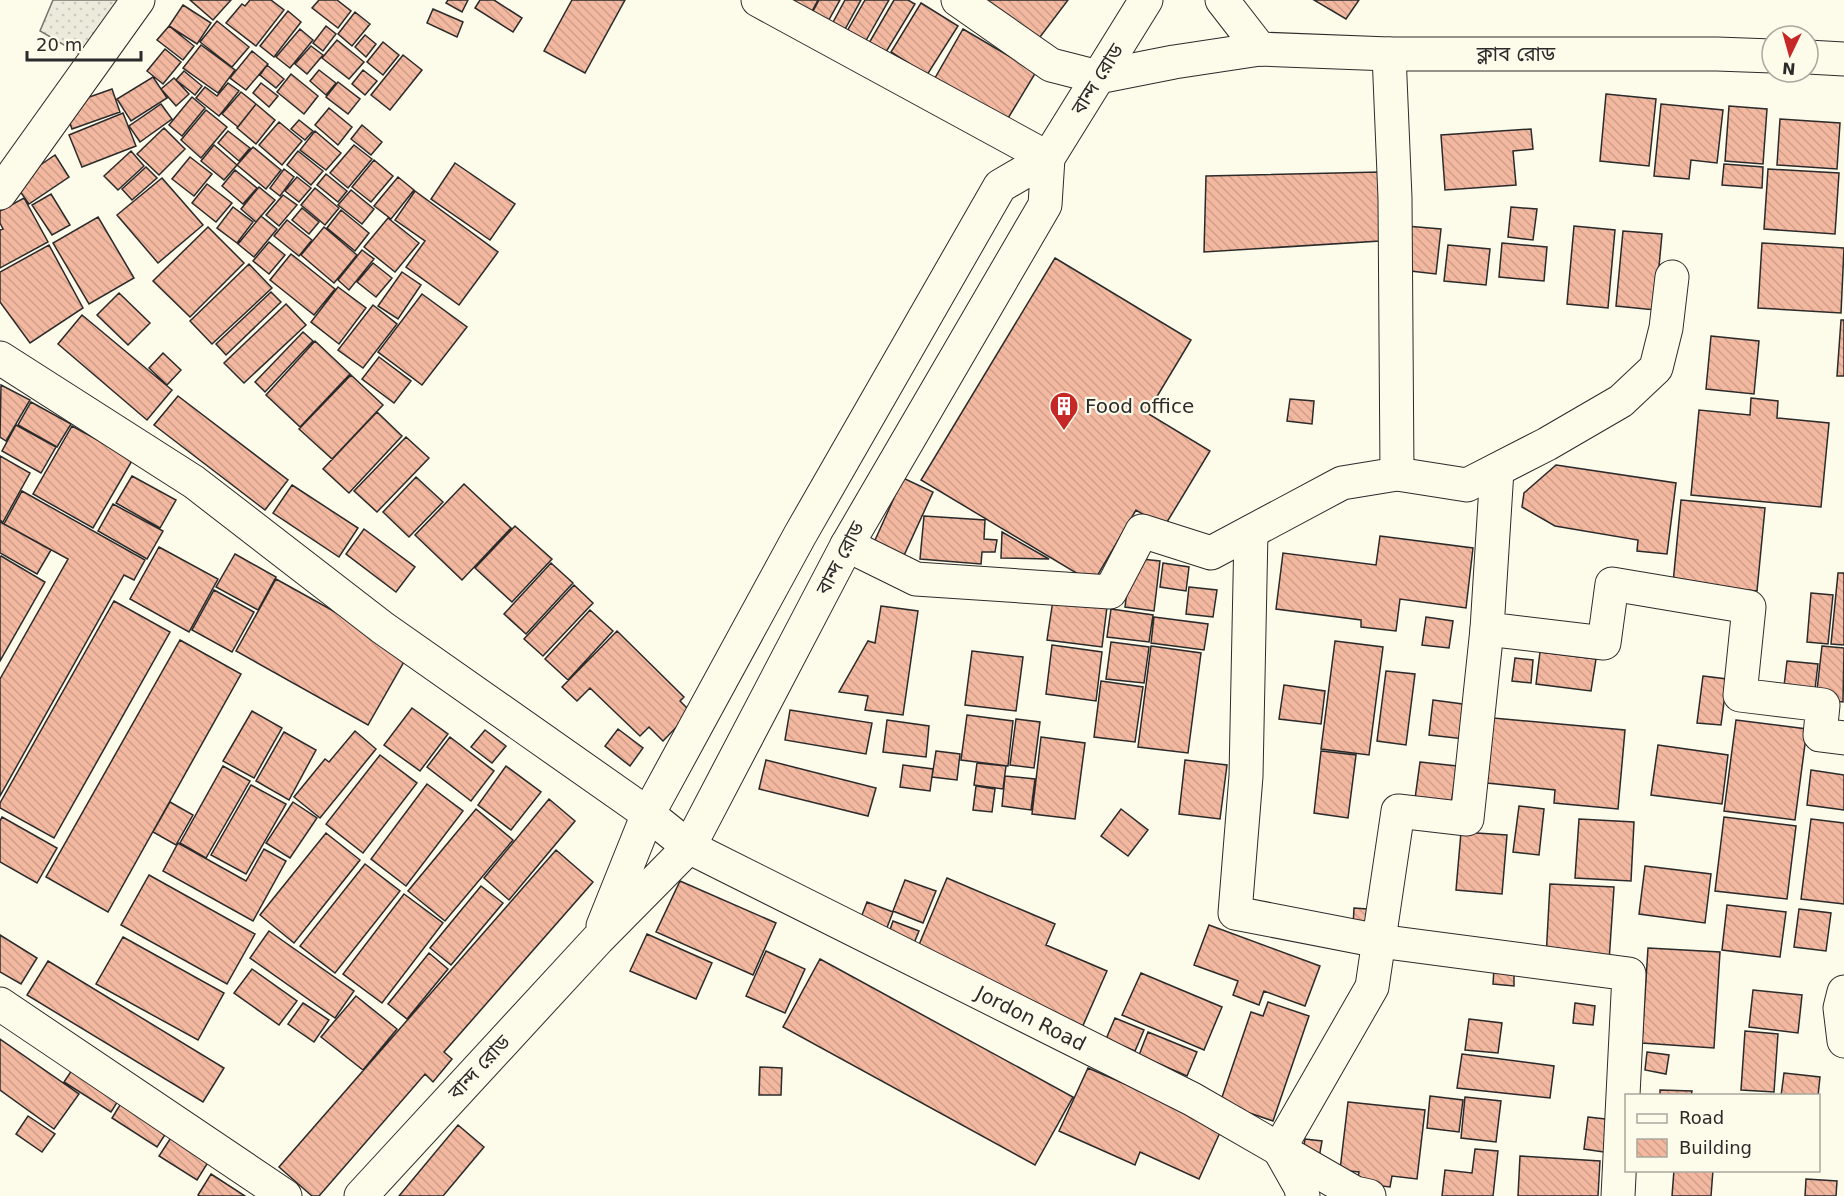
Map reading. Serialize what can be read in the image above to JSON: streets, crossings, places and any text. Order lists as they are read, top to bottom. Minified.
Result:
{"streets":{"main road":["ক্লাব রোড","বান্দ রোড","Jordon Road"]},"crossings":[["ক্লাব রোড","বান্দ রোড"],["বান্দ রোড","Jordon Road"]],"places":{"building":["Food office"]},"legend":["Road","Building"],"scale_bar":"20 m","north":"bottom"}
